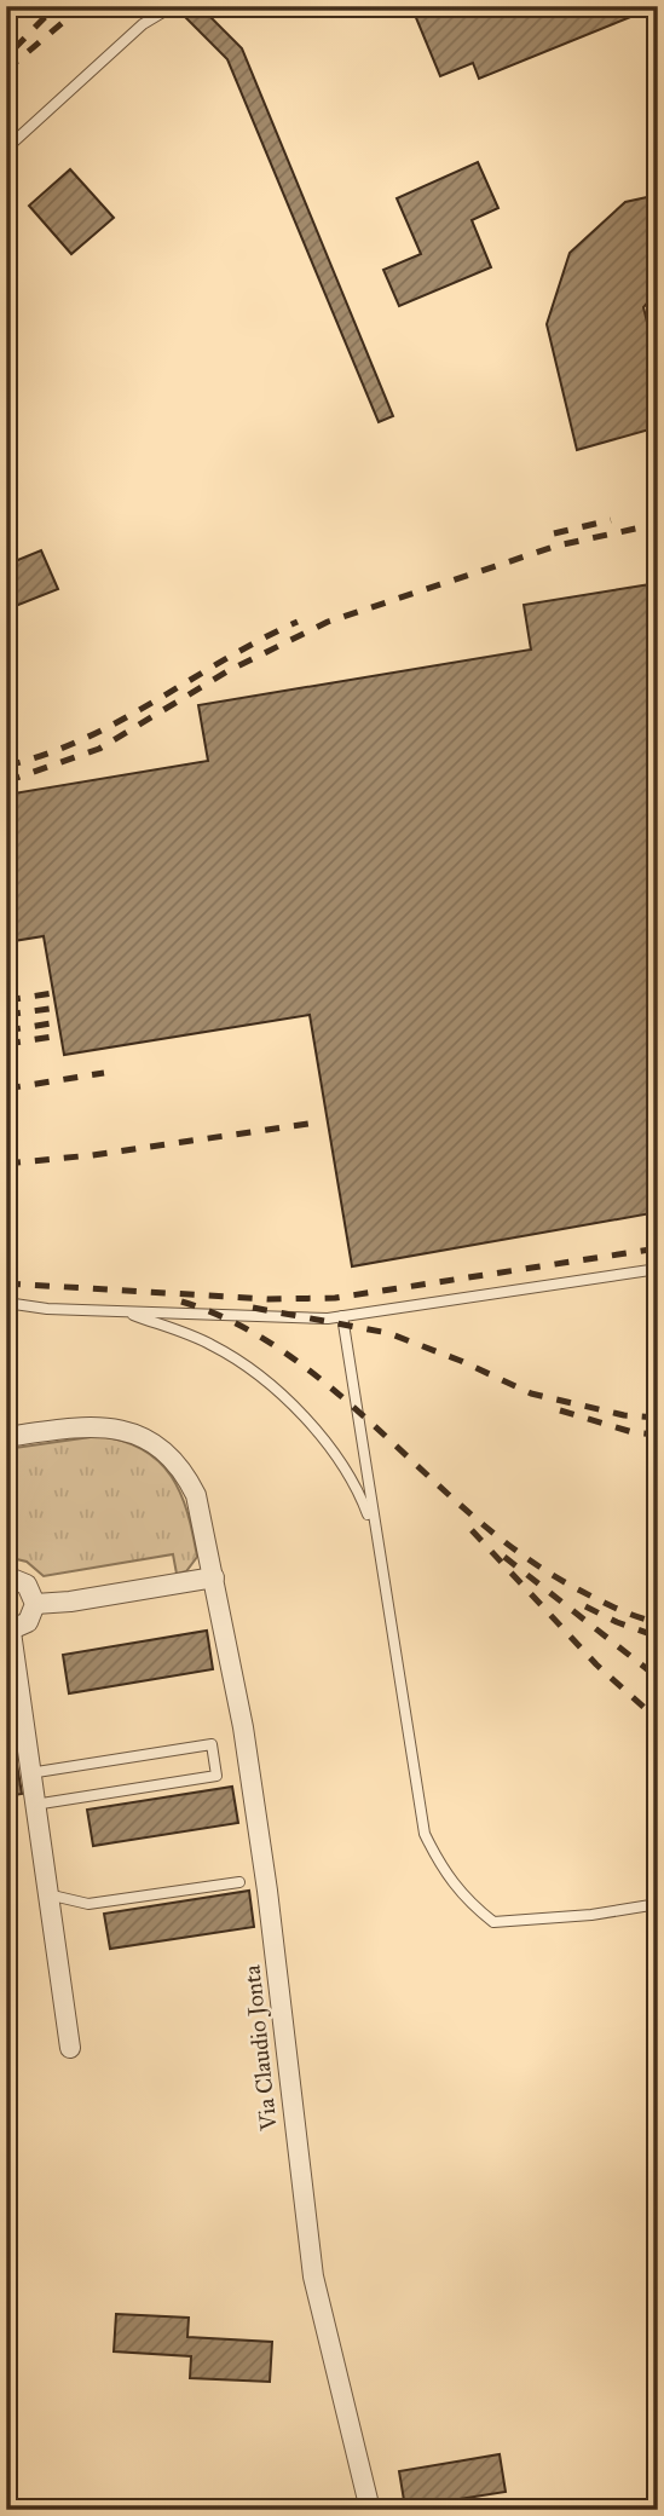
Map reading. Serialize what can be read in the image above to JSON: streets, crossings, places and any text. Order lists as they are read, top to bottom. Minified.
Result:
{"streets":{"street":["Via Claudio Jonta"]}}
